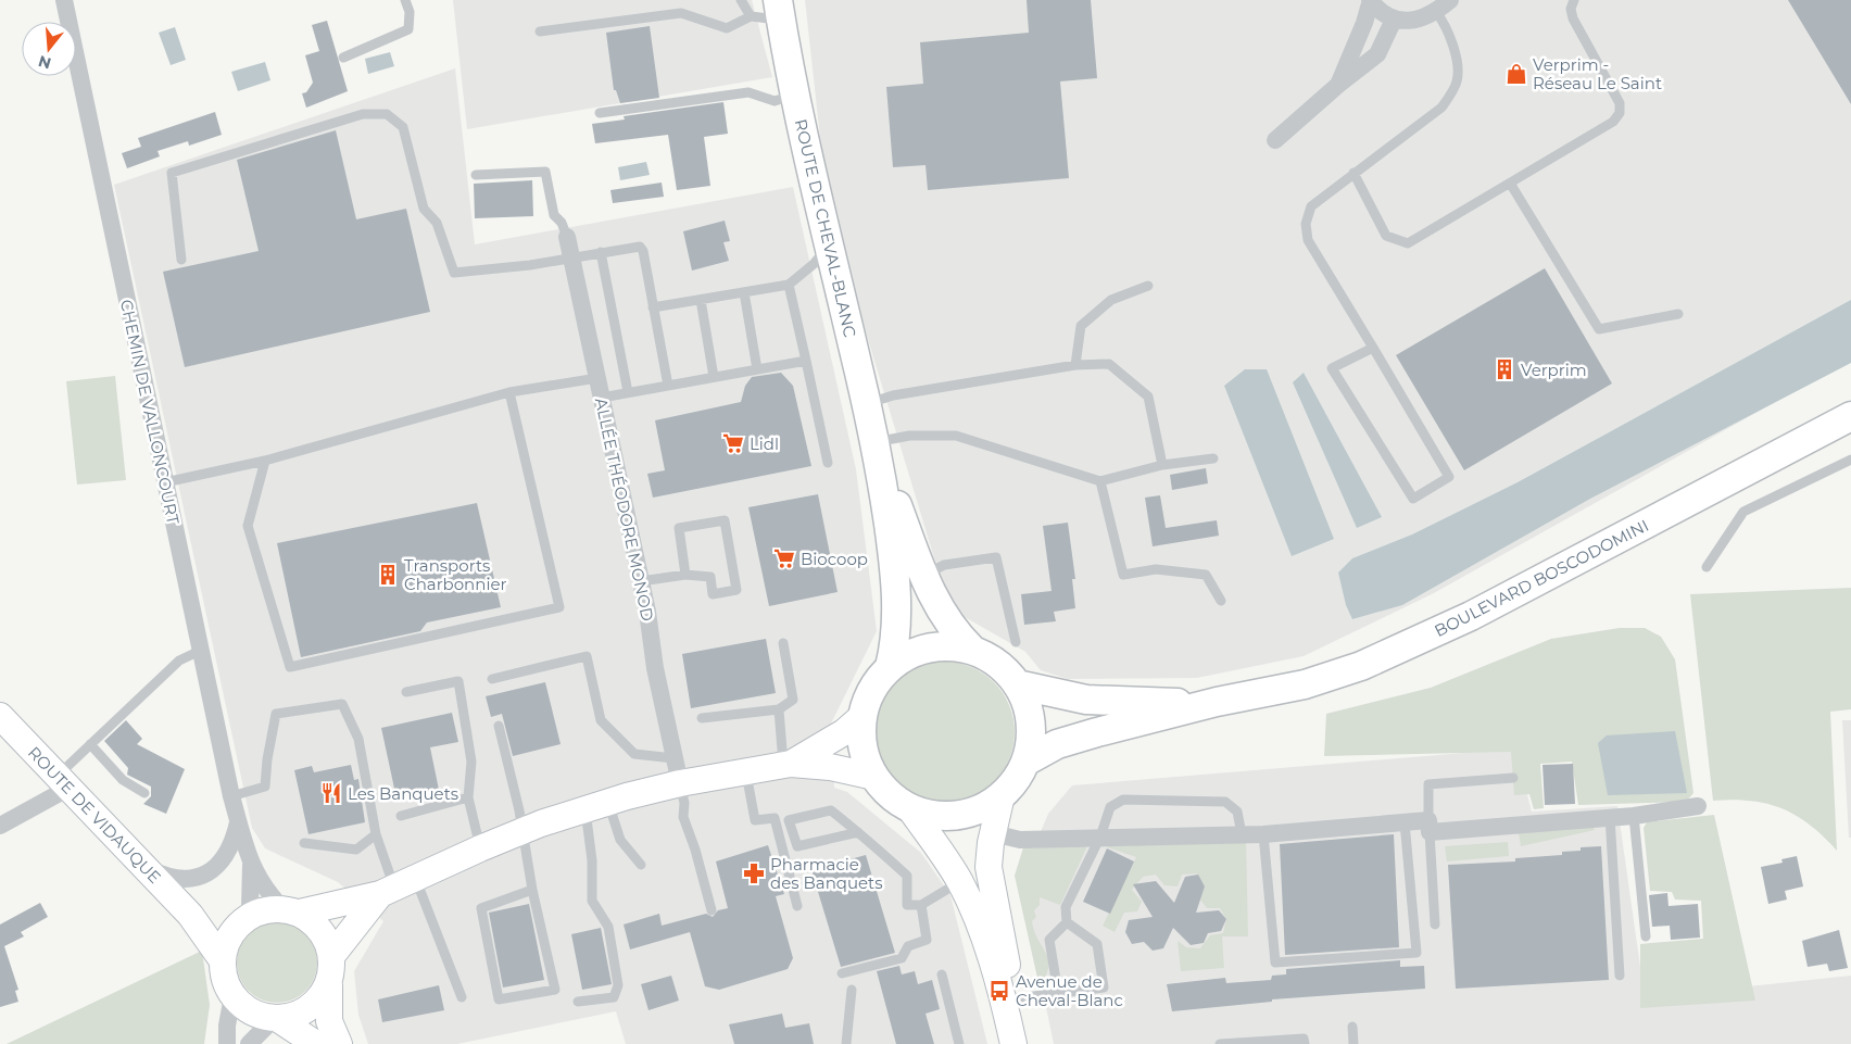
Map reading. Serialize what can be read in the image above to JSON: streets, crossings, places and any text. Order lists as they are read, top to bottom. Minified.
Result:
{"streets":{"main road":["ROUTE DE CHEVAL-BLANC","BOULEVARD BOSCODOMINI"],"street":["CHEMIN DE VALLONCOURT","ALLÉE THÉODORE MONOD","ROUTE DE VIDAUQUE"]},"crossings":[["CHEMIN DE VALLONCOURT","ROUTE DE VIDAUQUE"]],"places":{"shop":["Verprim - Réseau Le Saint"],"building":["Verprim","Transports Charbonnier"],"supermarket":["Lidl","Biocoop"],"restaurant":["Les Banquets"],"pharmacy":["Pharmacie des Banquets"],"bus stop":["Avenue de Cheval-Blanc"]},"north":"bottom"}
